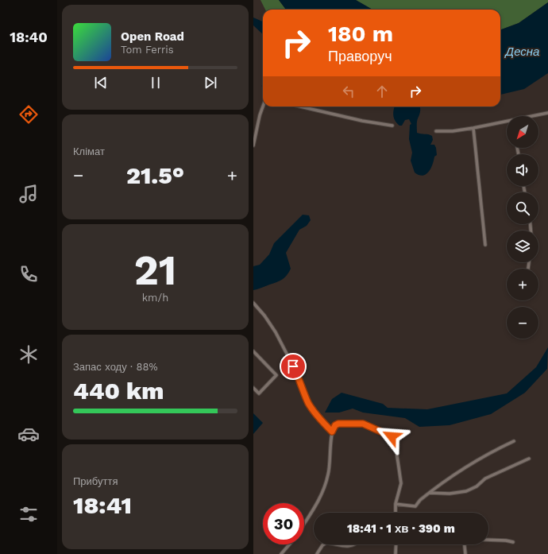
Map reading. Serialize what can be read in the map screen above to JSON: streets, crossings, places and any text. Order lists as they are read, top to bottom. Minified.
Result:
{"water":["Десна"],"north":"bottom left","page":{"tabs":"18:40","turn":["180 m","Праворуч"],"song":["Open Road","Tom Ferris"],"tile":["Клімат",["21","km/h"],["Запас ходу · 88%","440 km"],["Прибуття","18:41"]],"map_buttons":["+","−"],"heat":["−","21.5°","+"],"limit":"30","trip":"18:41 · 1 хв · 390 m"}}
